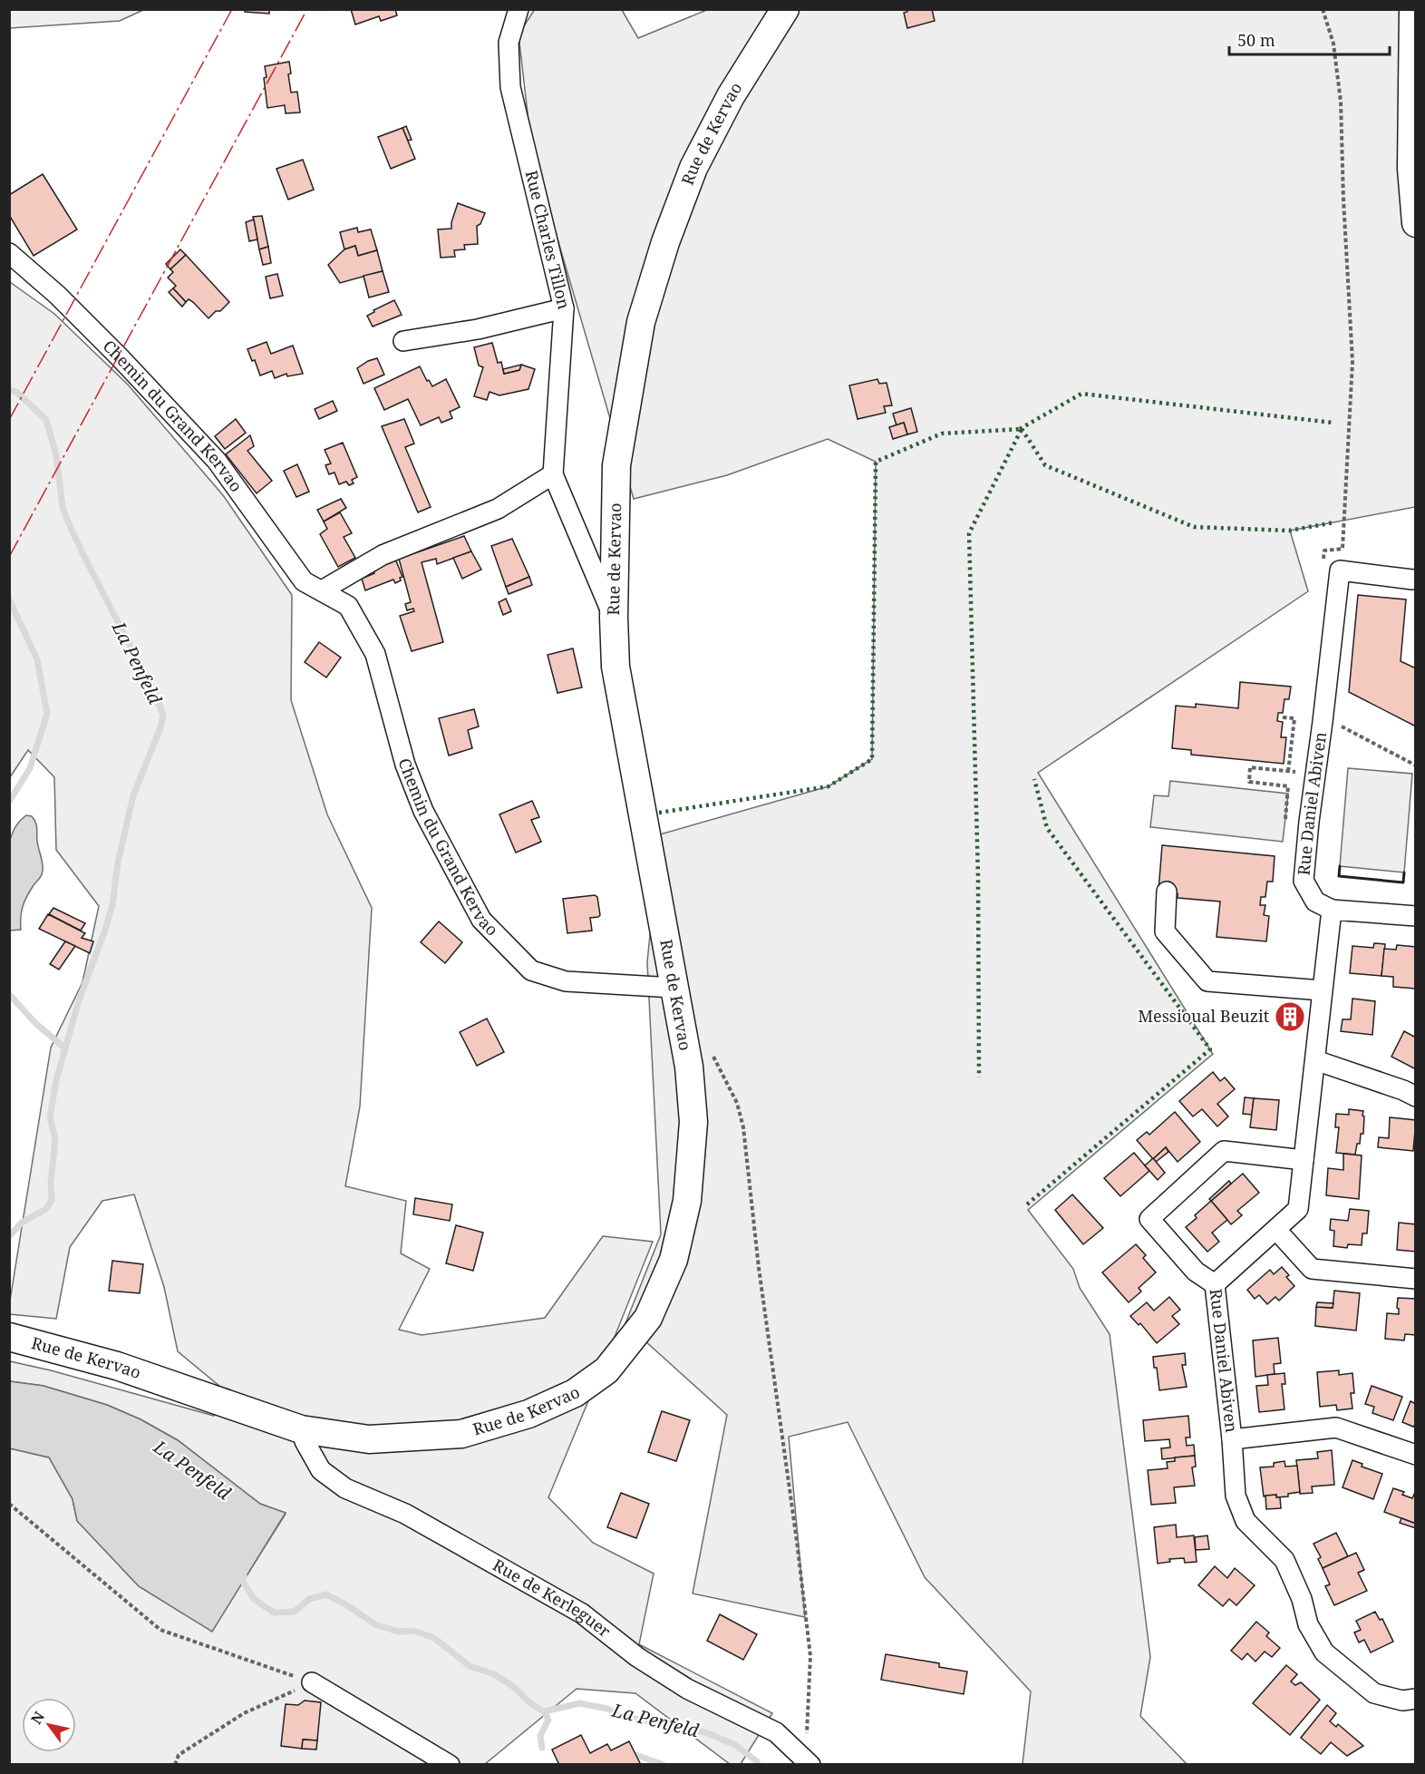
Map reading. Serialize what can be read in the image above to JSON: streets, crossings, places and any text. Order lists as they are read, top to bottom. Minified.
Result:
{"streets":{"main road":["Rue de Kervao"],"street":["Rue Charles Tillon","Chemin du Grand Kervao","Rue Daniel Abiven","Rue de Kerleguer"]},"crossings":[["Rue de Kervao","Chemin du Grand Kervao"],["Rue de Kervao","Rue de Kerleguer"]],"water":["La Penfeld"],"places":{"building":["Messioual Beuzit"]},"scale_bar":"50 m","north":"top left"}
